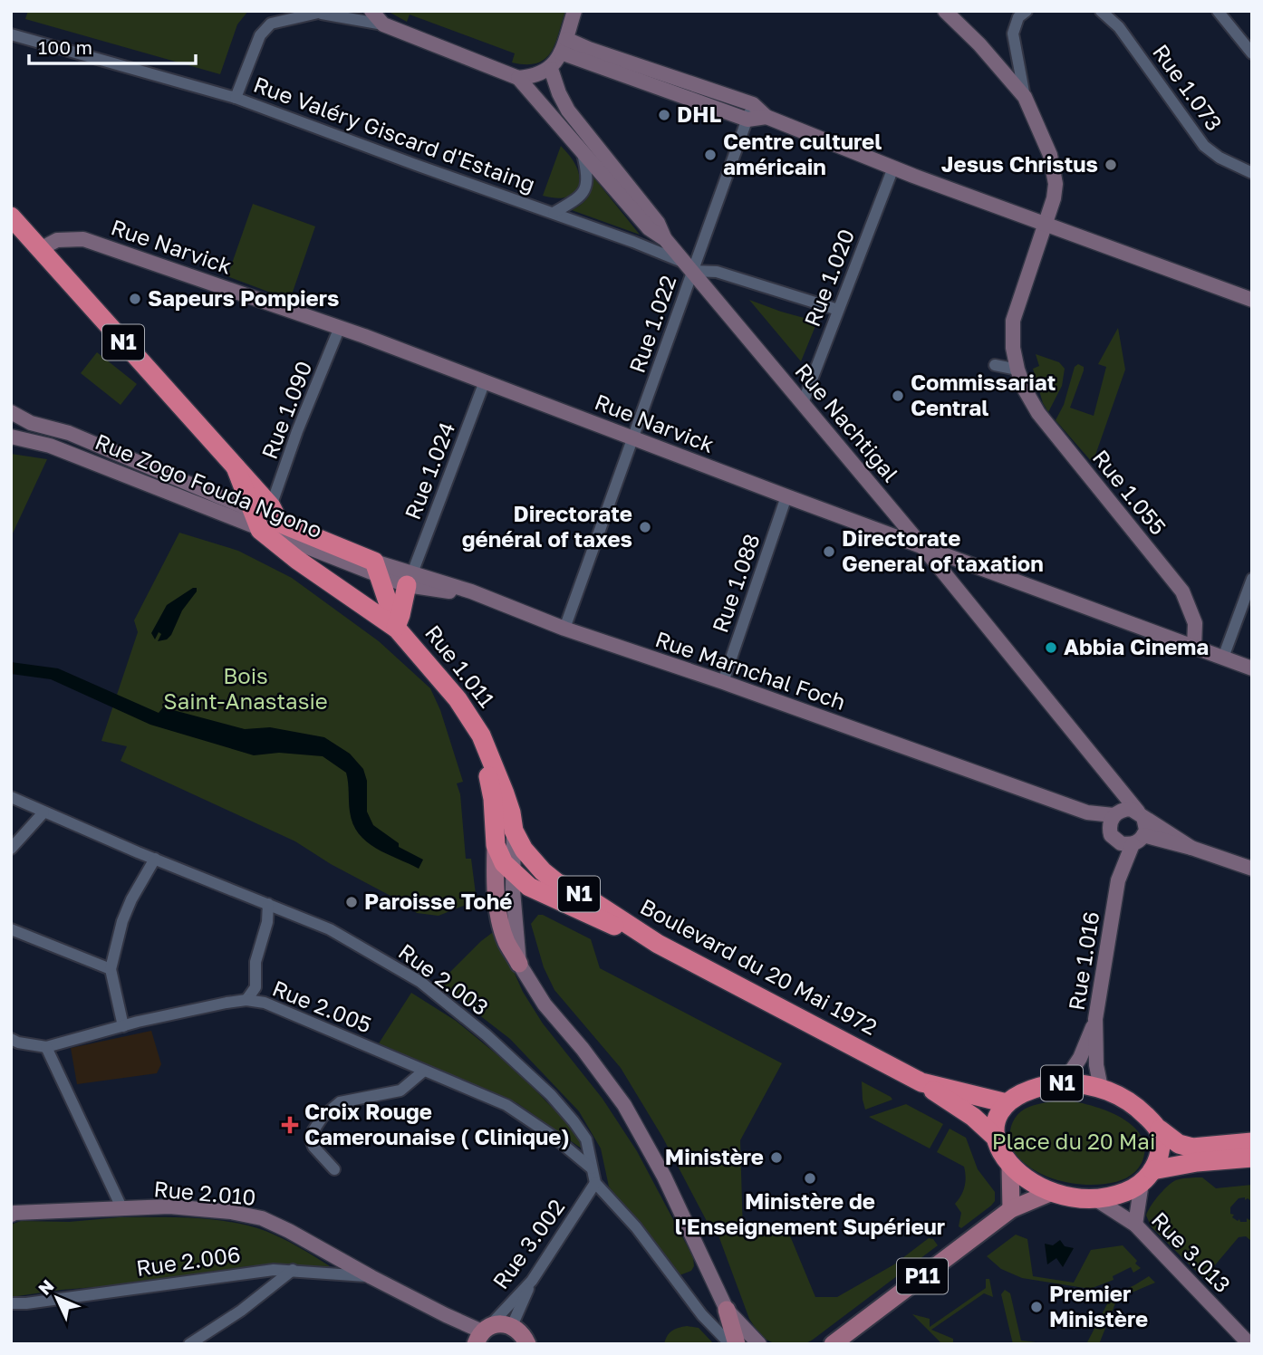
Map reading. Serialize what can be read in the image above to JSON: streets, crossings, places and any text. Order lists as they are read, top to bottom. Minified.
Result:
{"streets":{"highway":["N1","Rue 1.011","Boulevard du 20 Mai 1972"],"main road":["Rue Narvick","Rue Nachtigal","Rue Zogo Fouda Ngono","Rue 1.055","Rue Marnchal Foch","Rue 1.016","Rue 2.010","Rue 3.013","P11"],"street":["Rue 1.073","Rue Valéry Giscard d'Estaing","Rue 1.020","Rue 1.022","Rue 1.090","Rue 1.024","Rue 1.088","Rue 2.003","Rue 2.005","Rue 3.002","Rue 2.006"]},"crossings":[["Rue Valéry Giscard d'Estaing","Rue 1.020"],["Rue Valéry Giscard d'Estaing","Rue 1.022"],["Rue Valéry Giscard d'Estaing","Rue Nachtigal"],["Rue Narvick","Rue 1.022"],["Rue Narvick","N1"],["Rue Narvick","Rue 1.090"],["Rue Narvick","Rue Nachtigal"],["Rue Narvick","Rue 1.024"],["Rue Narvick","Rue 1.055"],["Rue Narvick","Rue 1.088"],["Rue 1.020","Rue Nachtigal"],["Rue 1.022","Rue Nachtigal"],["Rue 1.022","Rue Marnchal Foch"],["N1","Rue 1.090"],["N1","Rue Zogo Fouda Ngono"],["N1","Rue 1.011"],["N1","Rue 1.016"],["N1","Boulevard du 20 Mai 1972"],["N1","Rue 3.013"],["N1","P11"],["Rue 1.090","Rue Zogo Fouda Ngono"],["Rue Nachtigal","Rue Marnchal Foch"],["Rue 1.024","Rue Zogo Fouda Ngono"],["Rue Zogo Fouda Ngono","Rue Marnchal Foch"],["Rue 1.088","Rue Marnchal Foch"],["Rue 1.011","Boulevard du 20 Mai 1972"],["Rue Marnchal Foch","Rue 1.016"],["Rue 1.016","Boulevard du 20 Mai 1972"],["Rue 1.016","Rue 3.013"],["Rue 1.016","P11"],["Boulevard du 20 Mai 1972","Rue 3.013"],["Boulevard du 20 Mai 1972","P11"],["Rue 2.003","Rue 2.005"],["Rue 2.003","Rue 3.002"],["Rue 2.010","Rue 3.002"],["Rue 2.010","Rue 2.006"],["Rue 3.013","P11"]],"parks":["Bois Saint-Anastasie","Place du 20 Mai"],"places":{"other":["DHL","Centre culturel américain","Jesus Christus","Sapeurs Pompiers","Commissariat Central","Directorate général of taxes","Directorate General of taxation","Abbia Cinema","Paroisse Tohé","Ministère","Ministère de l'Enseignement Supérieur","Premier Ministère"],"health":["Croix Rouge Camerounaise ( Clinique)"]},"scale_bar":"100 m","north":"top left"}
